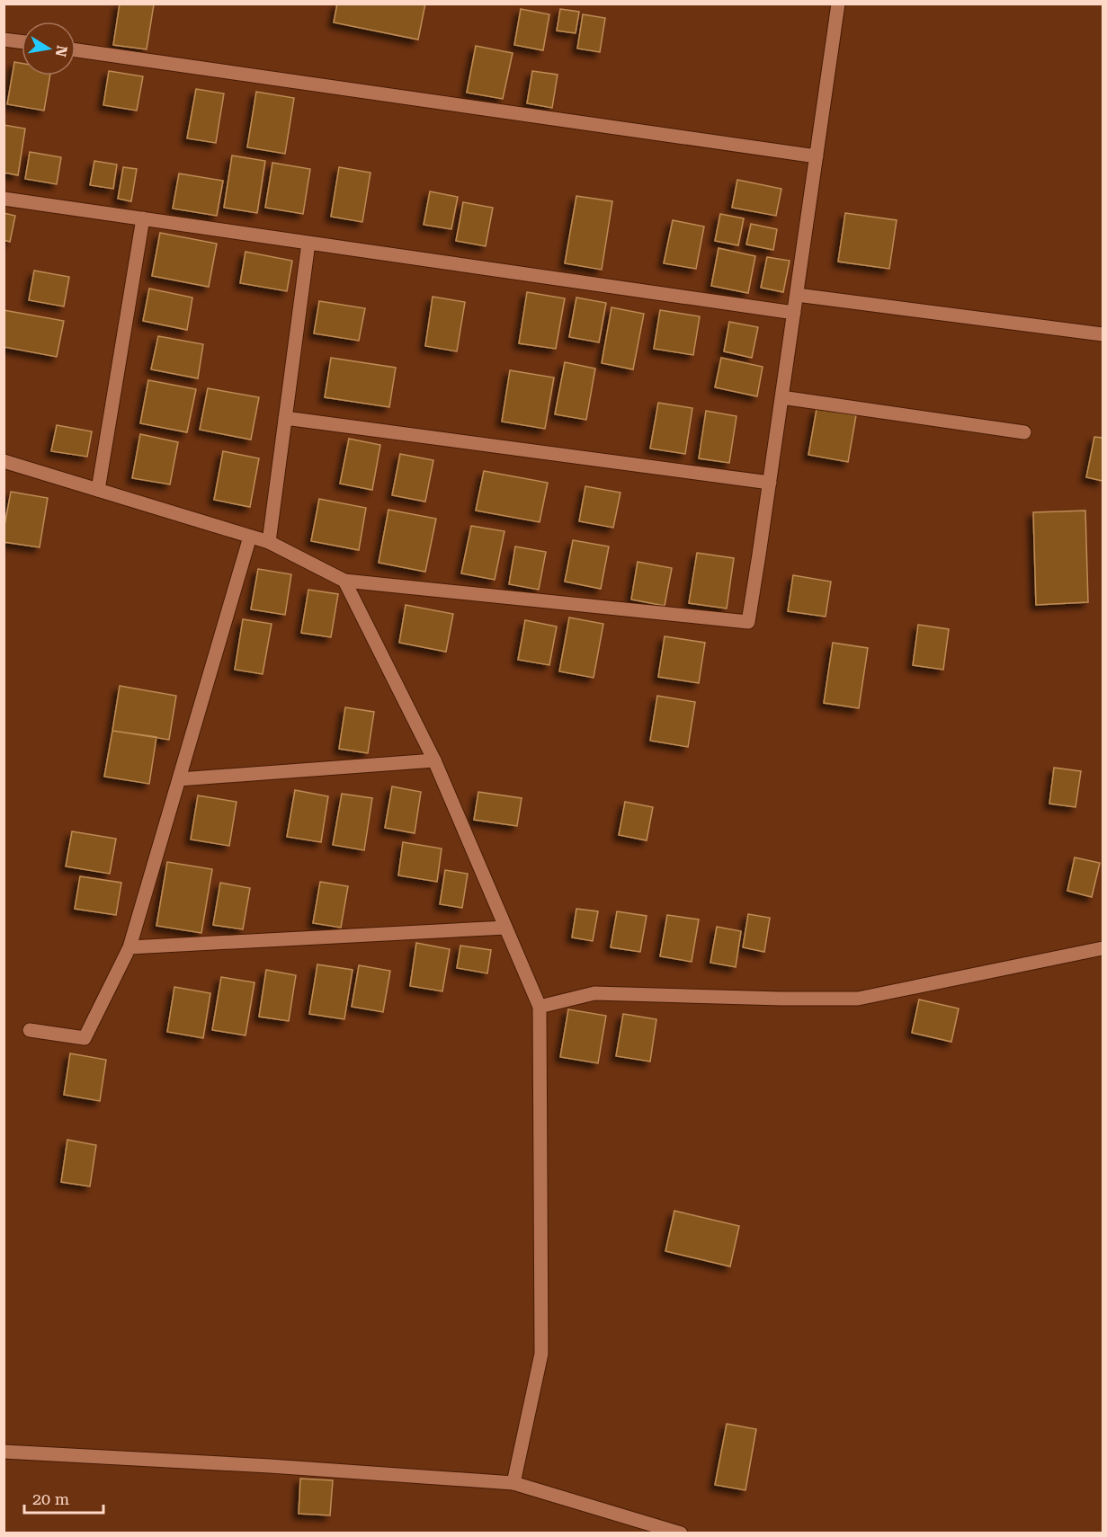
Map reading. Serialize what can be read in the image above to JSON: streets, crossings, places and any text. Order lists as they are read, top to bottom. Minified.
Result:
{"scale_bar":"20 m","north":"right"}
